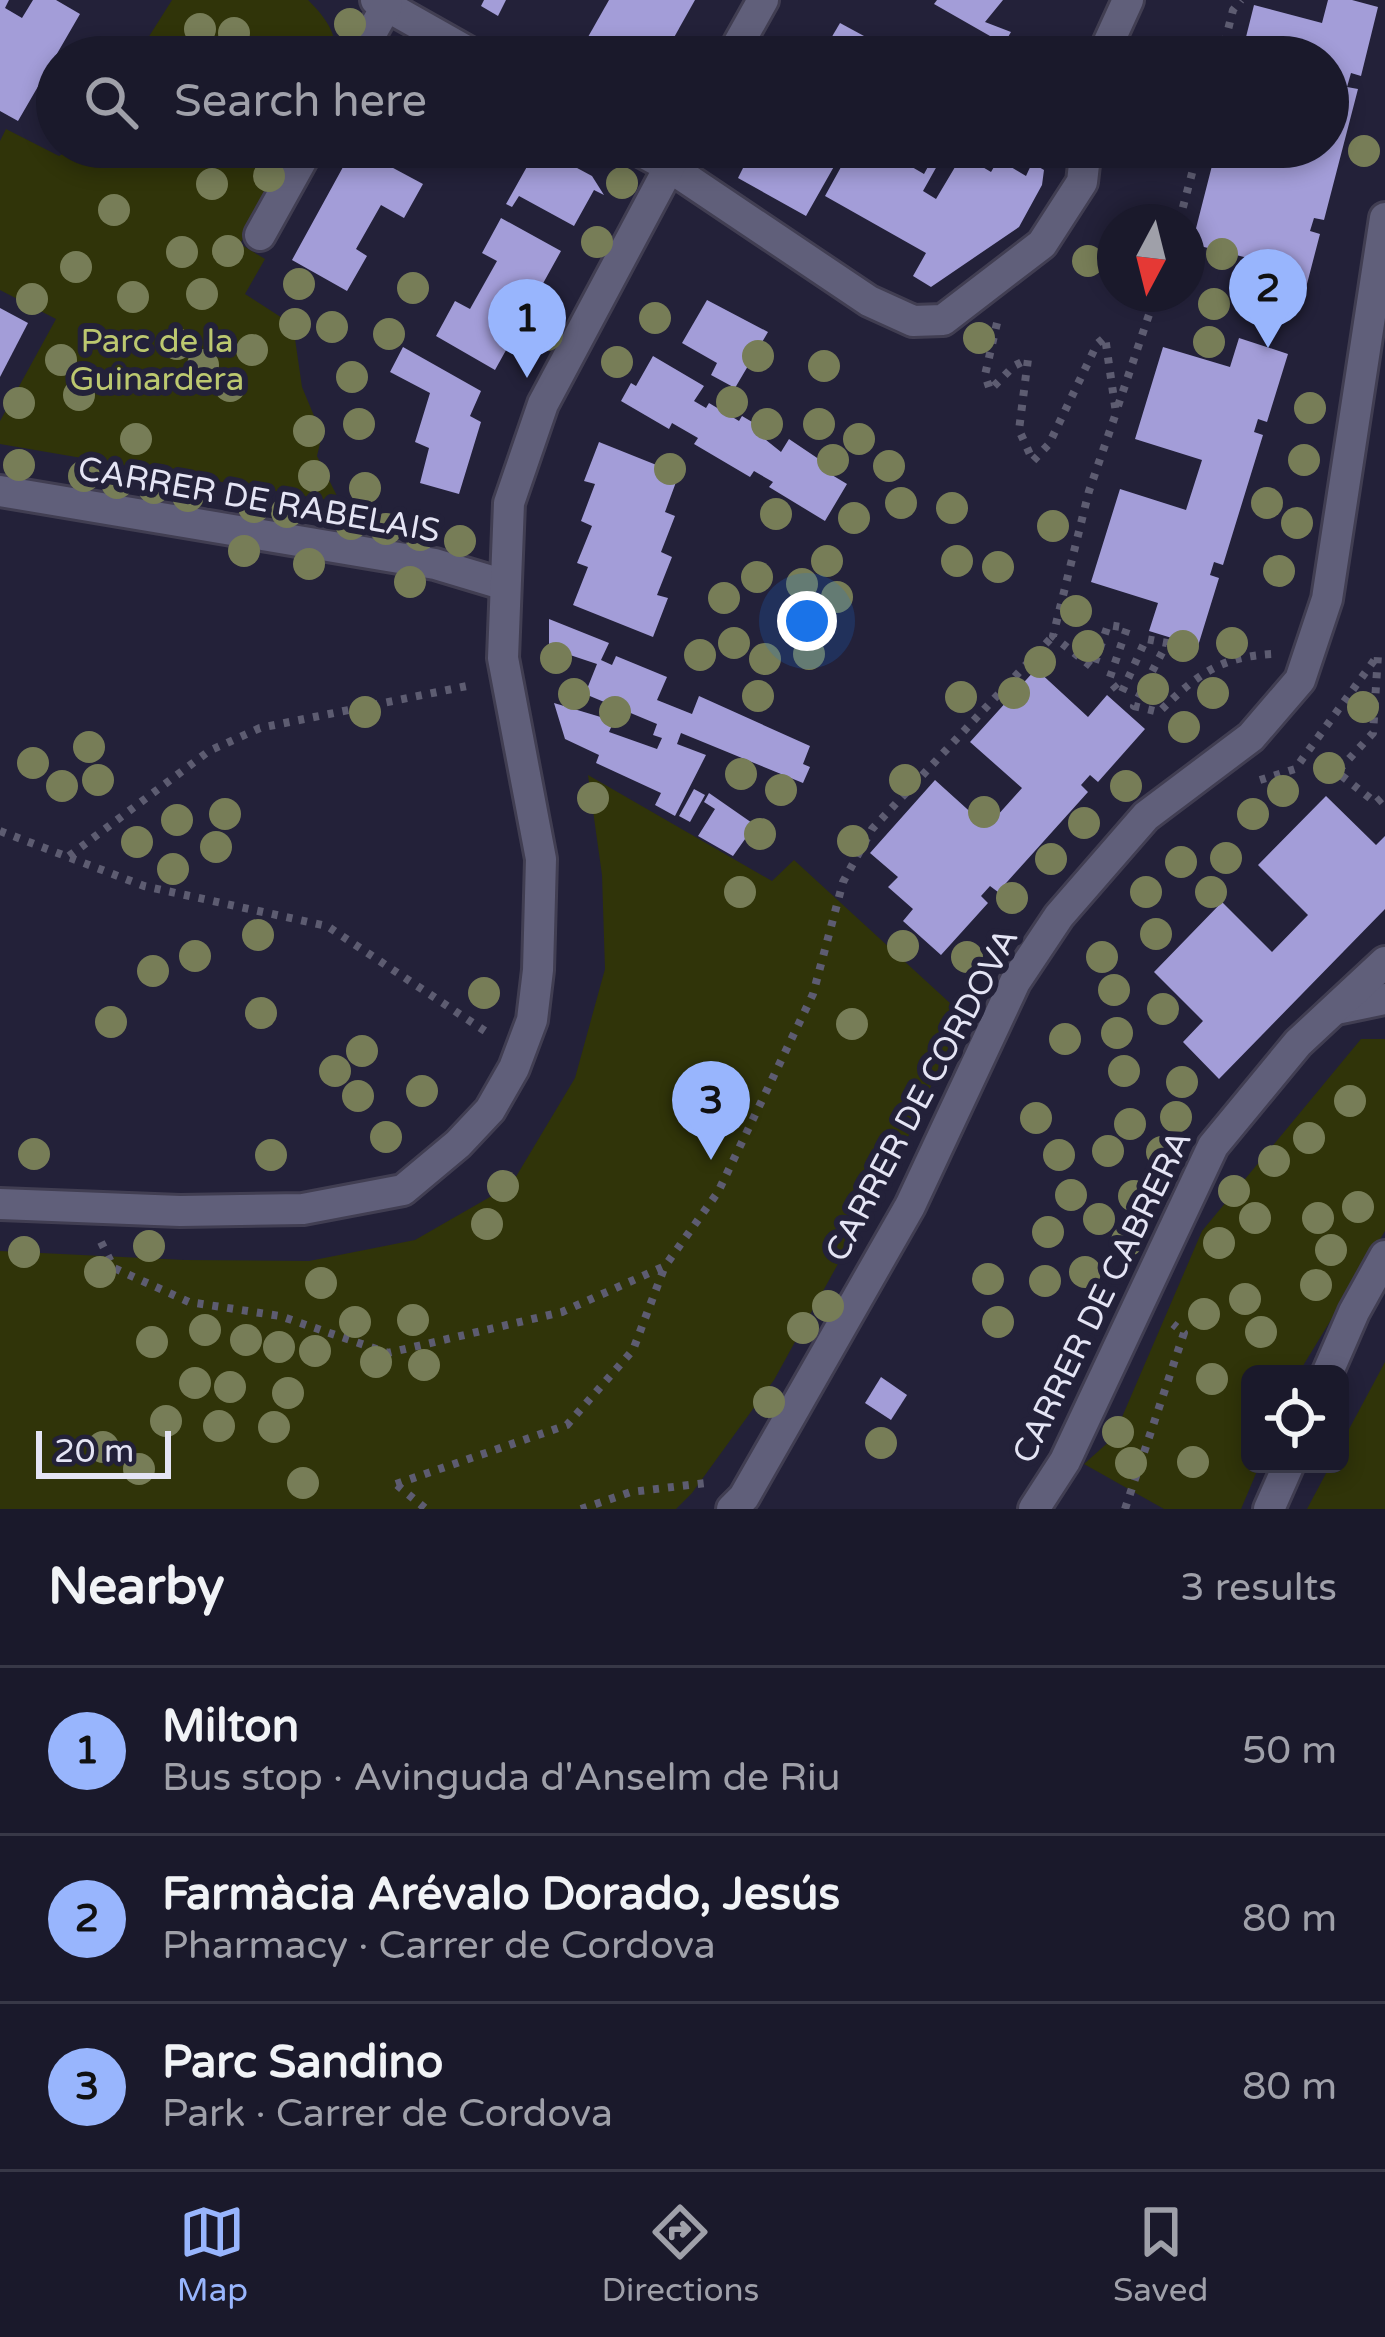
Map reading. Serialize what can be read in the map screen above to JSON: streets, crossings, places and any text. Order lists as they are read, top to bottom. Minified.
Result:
{"streets":{"street":["CARRER DE RABELAIS","CARRER DE CORDOVA","CARRER DE CABRERA"]},"parks":["Parc de la Guinardera"],"scale_bar":"20 m","north":"bottom","page":{"search":"Search here","pins":["2","1","3"],"scale":"20 m","heading":["Nearby","3 results"],"list":[{"mark":"1","name":"Milton","note":"Bus stop · Avinguda d'Anselm de Riu","value":"50 m"},{"mark":"2","name":"Farmàcia Arévalo Dorado, Jesús","note":"Pharmacy · Carrer de Cordova","value":"80 m"},{"mark":"3","name":"Parc Sandino","note":"Park · Carrer de Cordova","value":"80 m"}],"nav":["Map","Directions","Saved"]}}
